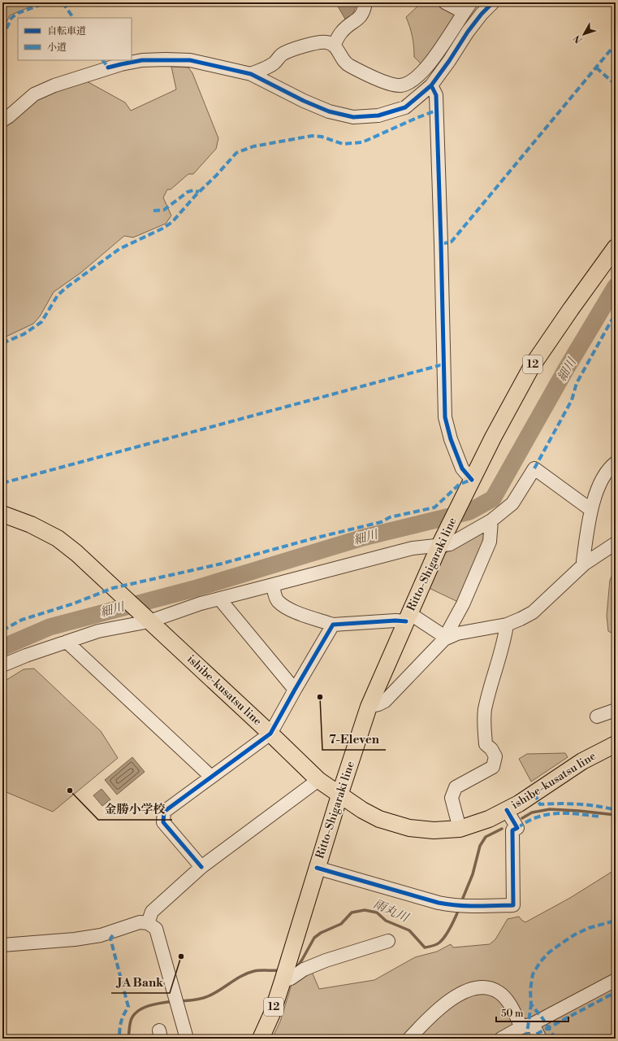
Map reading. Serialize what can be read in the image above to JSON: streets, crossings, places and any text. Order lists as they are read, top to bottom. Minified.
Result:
{"streets":{"main road":["12","Ritto-Shigaraki line","ishibe-kusatsu line"]},"crossings":[["Ritto-Shigaraki line","ishibe-kusatsu line"]],"water":["細川","雨丸川"],"places":["7-Eleven","金勝小学校","JA Bank"],"legend":["自転車道","小道"],"scale_bar":"50 m","north":"bottom left"}
